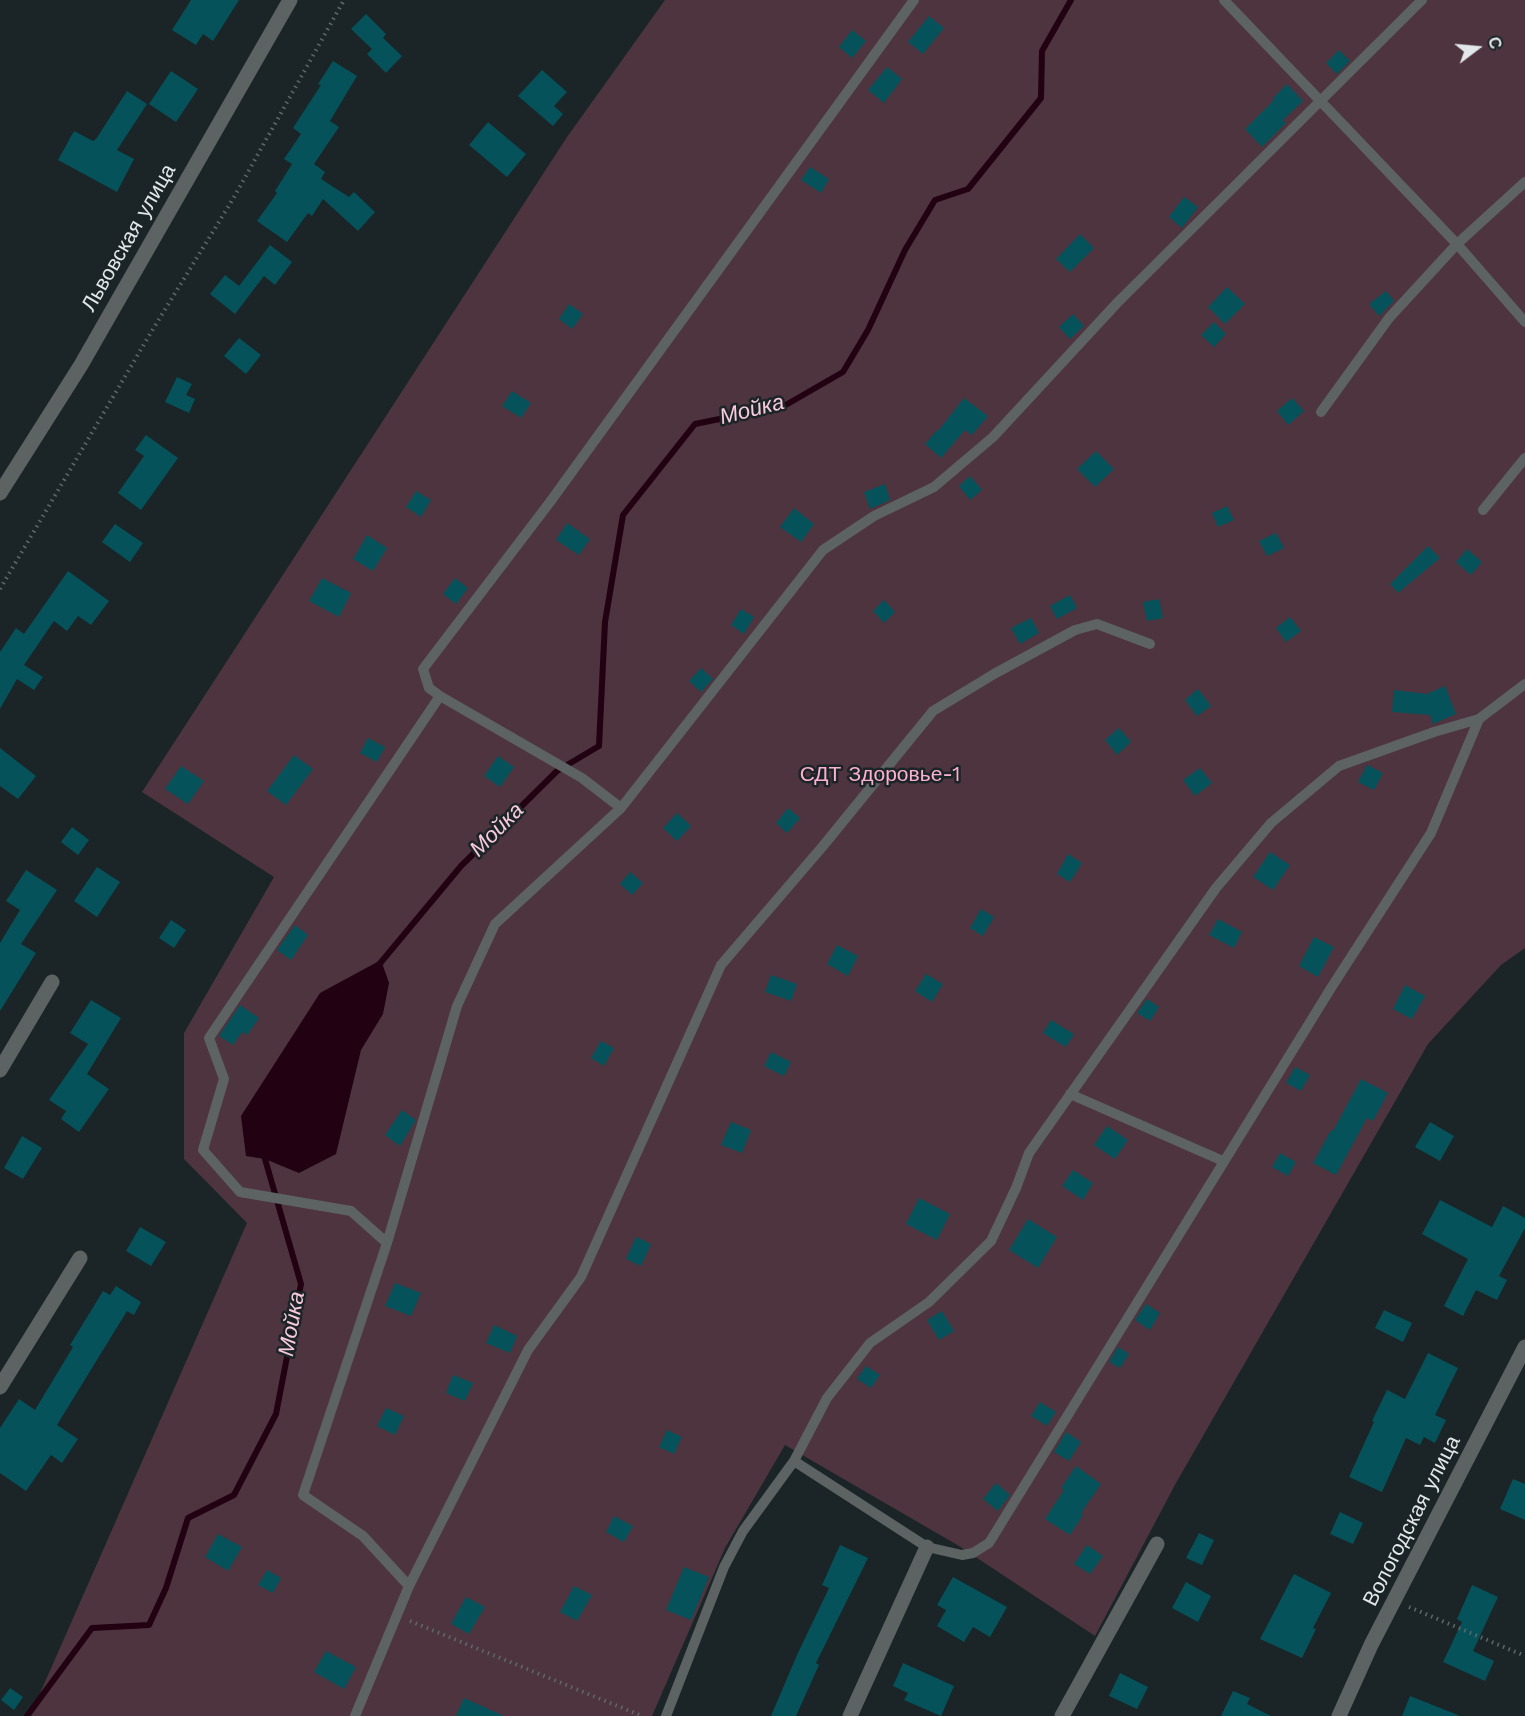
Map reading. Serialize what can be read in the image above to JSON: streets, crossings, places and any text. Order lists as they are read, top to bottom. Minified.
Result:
{"streets":{"street":["Львовская улица","Вологодская улица"]},"water":["Мойка"],"parks":["СДТ Здоровье-1"],"north":"right"}
